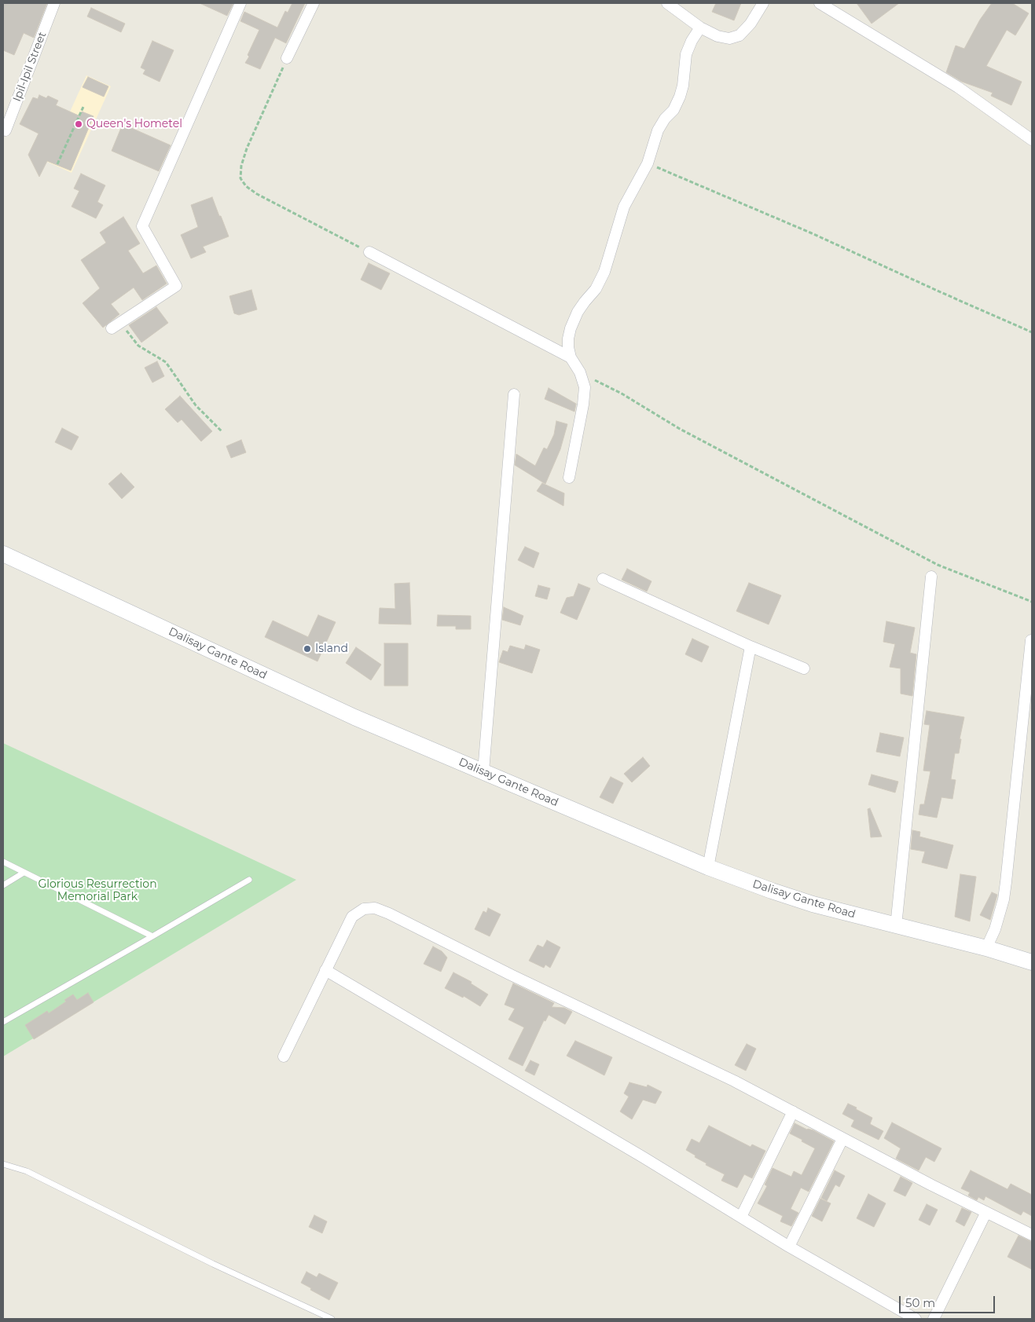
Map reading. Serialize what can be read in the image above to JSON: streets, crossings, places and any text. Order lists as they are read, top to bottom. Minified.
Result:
{"streets":{"main road":["Dalisay Gante Road"],"street":["Ipil-Ipil Street"]},"parks":["Glorious Resurrection Memorial Park"],"places":["Queen's Hometel","Island"],"scale_bar":"50 m"}
